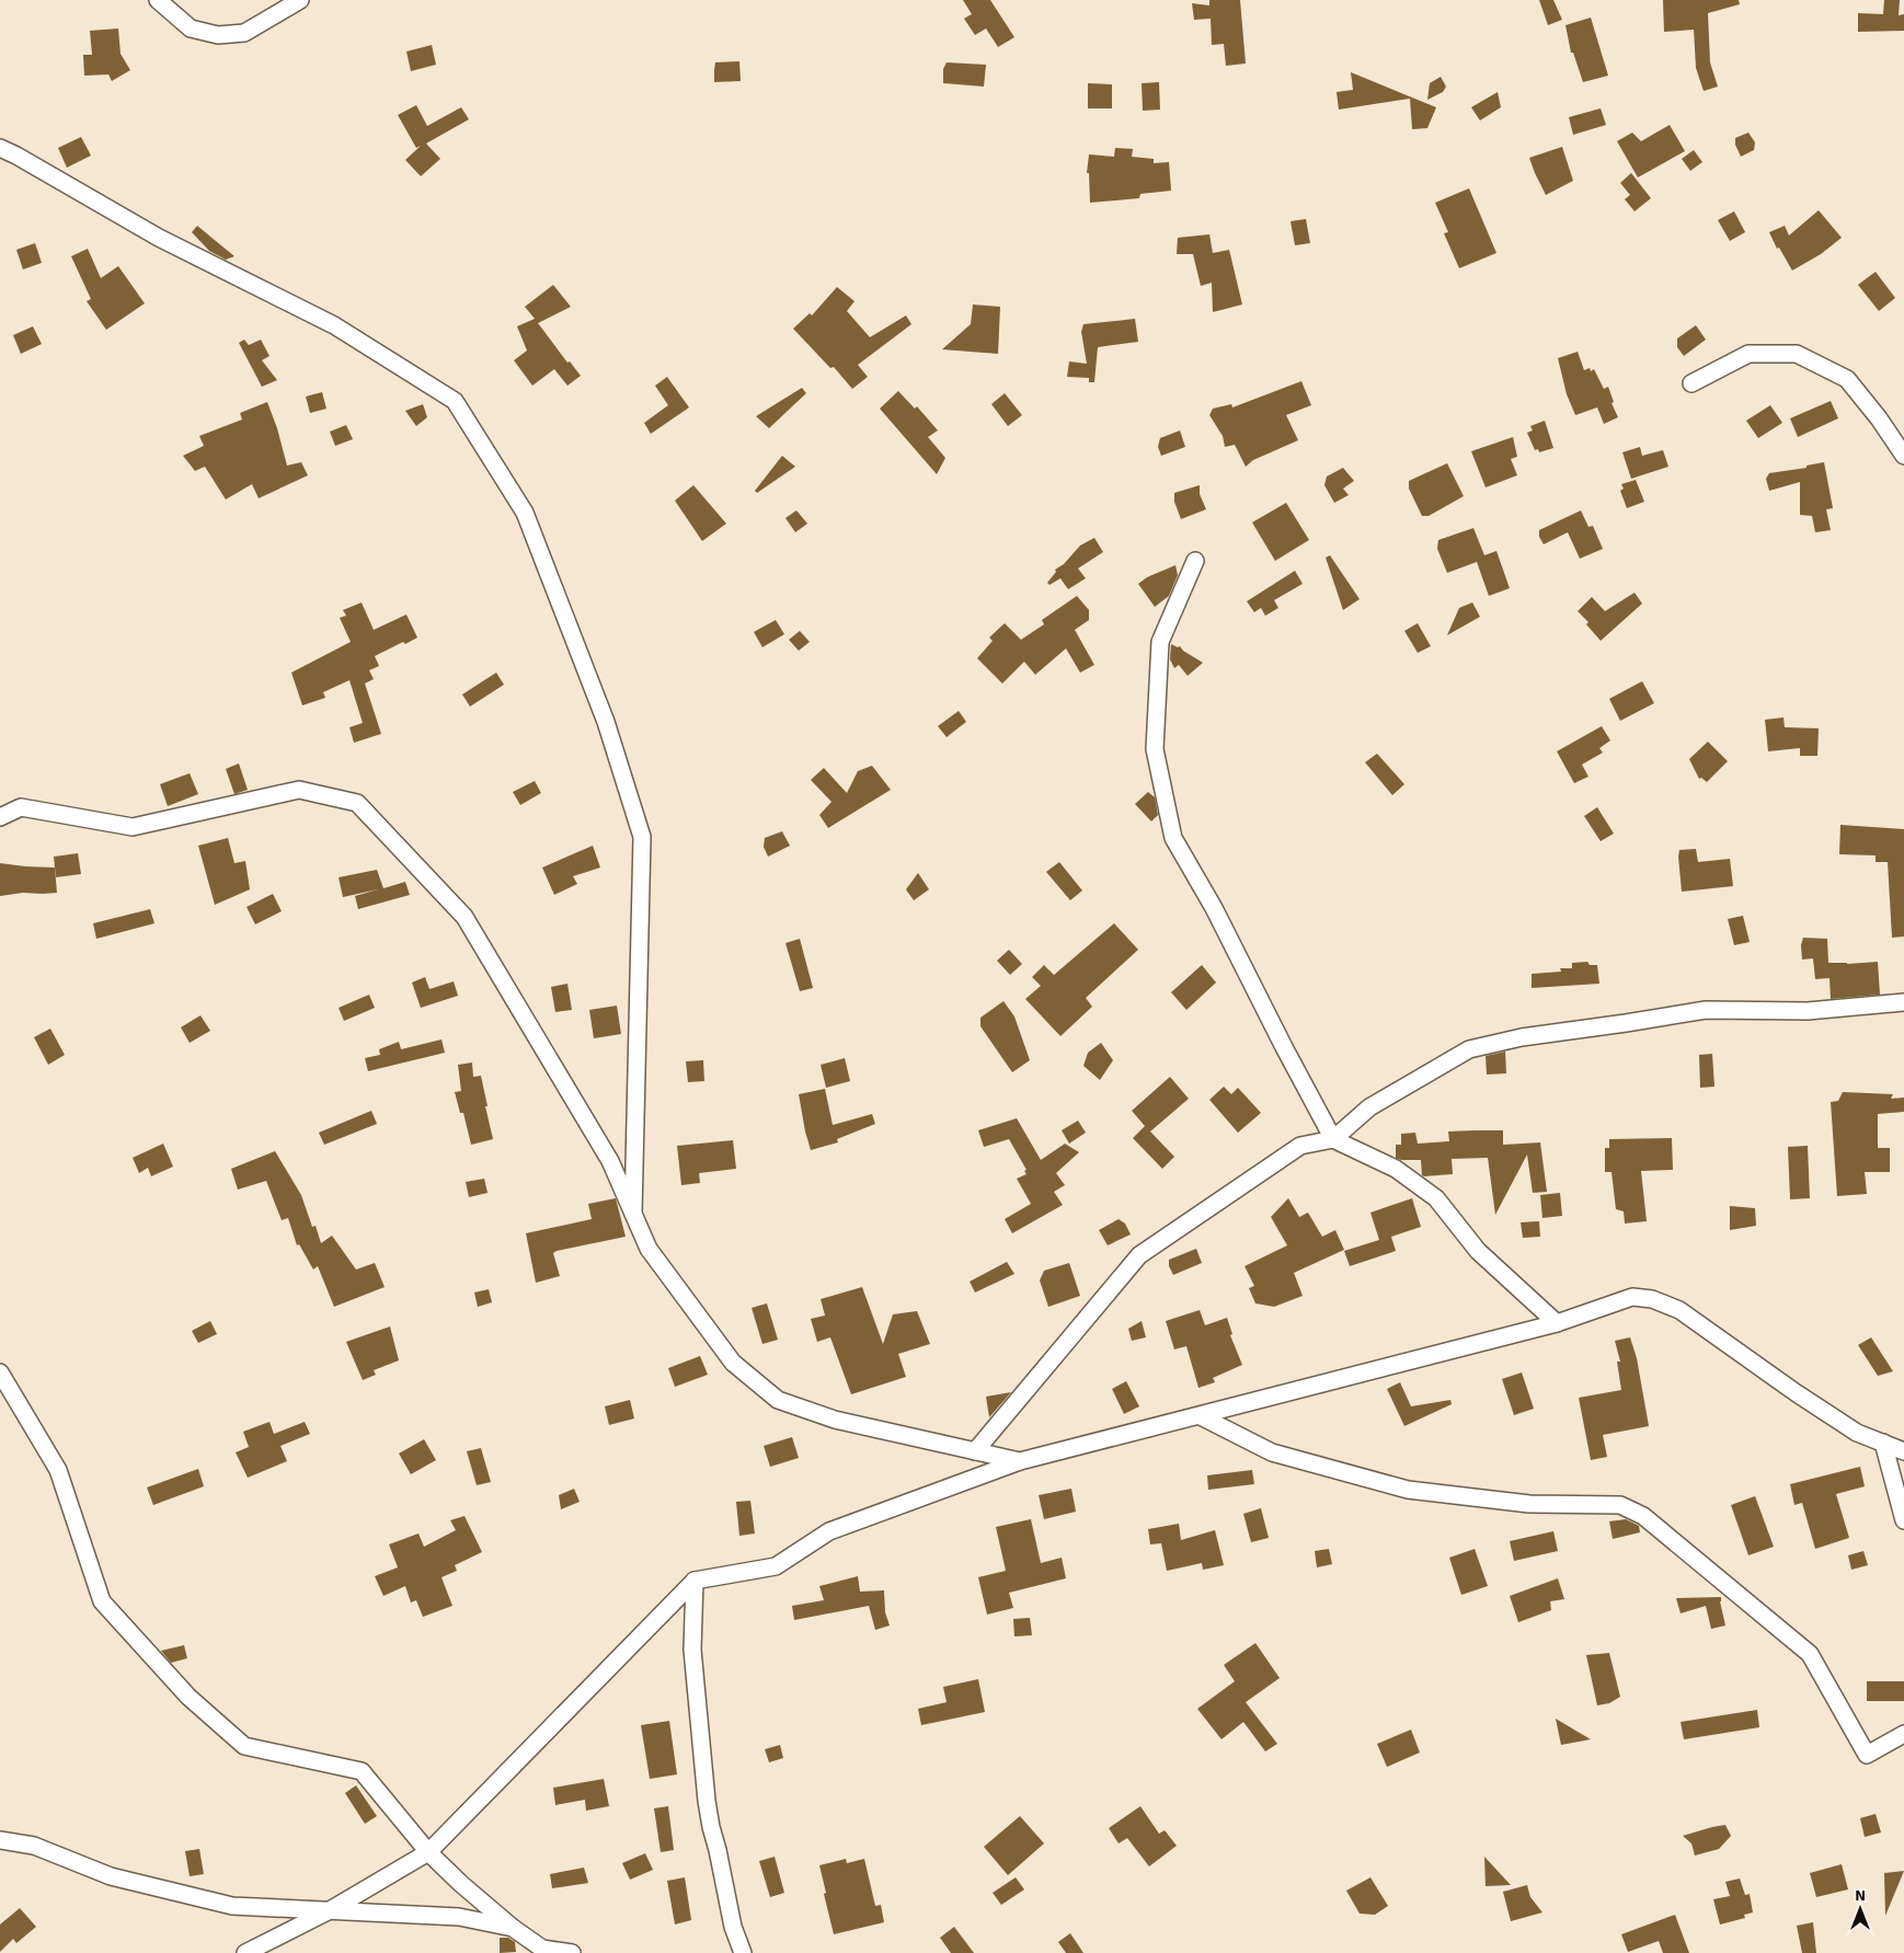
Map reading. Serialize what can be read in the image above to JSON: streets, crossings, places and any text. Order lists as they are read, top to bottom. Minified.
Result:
{"north":"top"}
